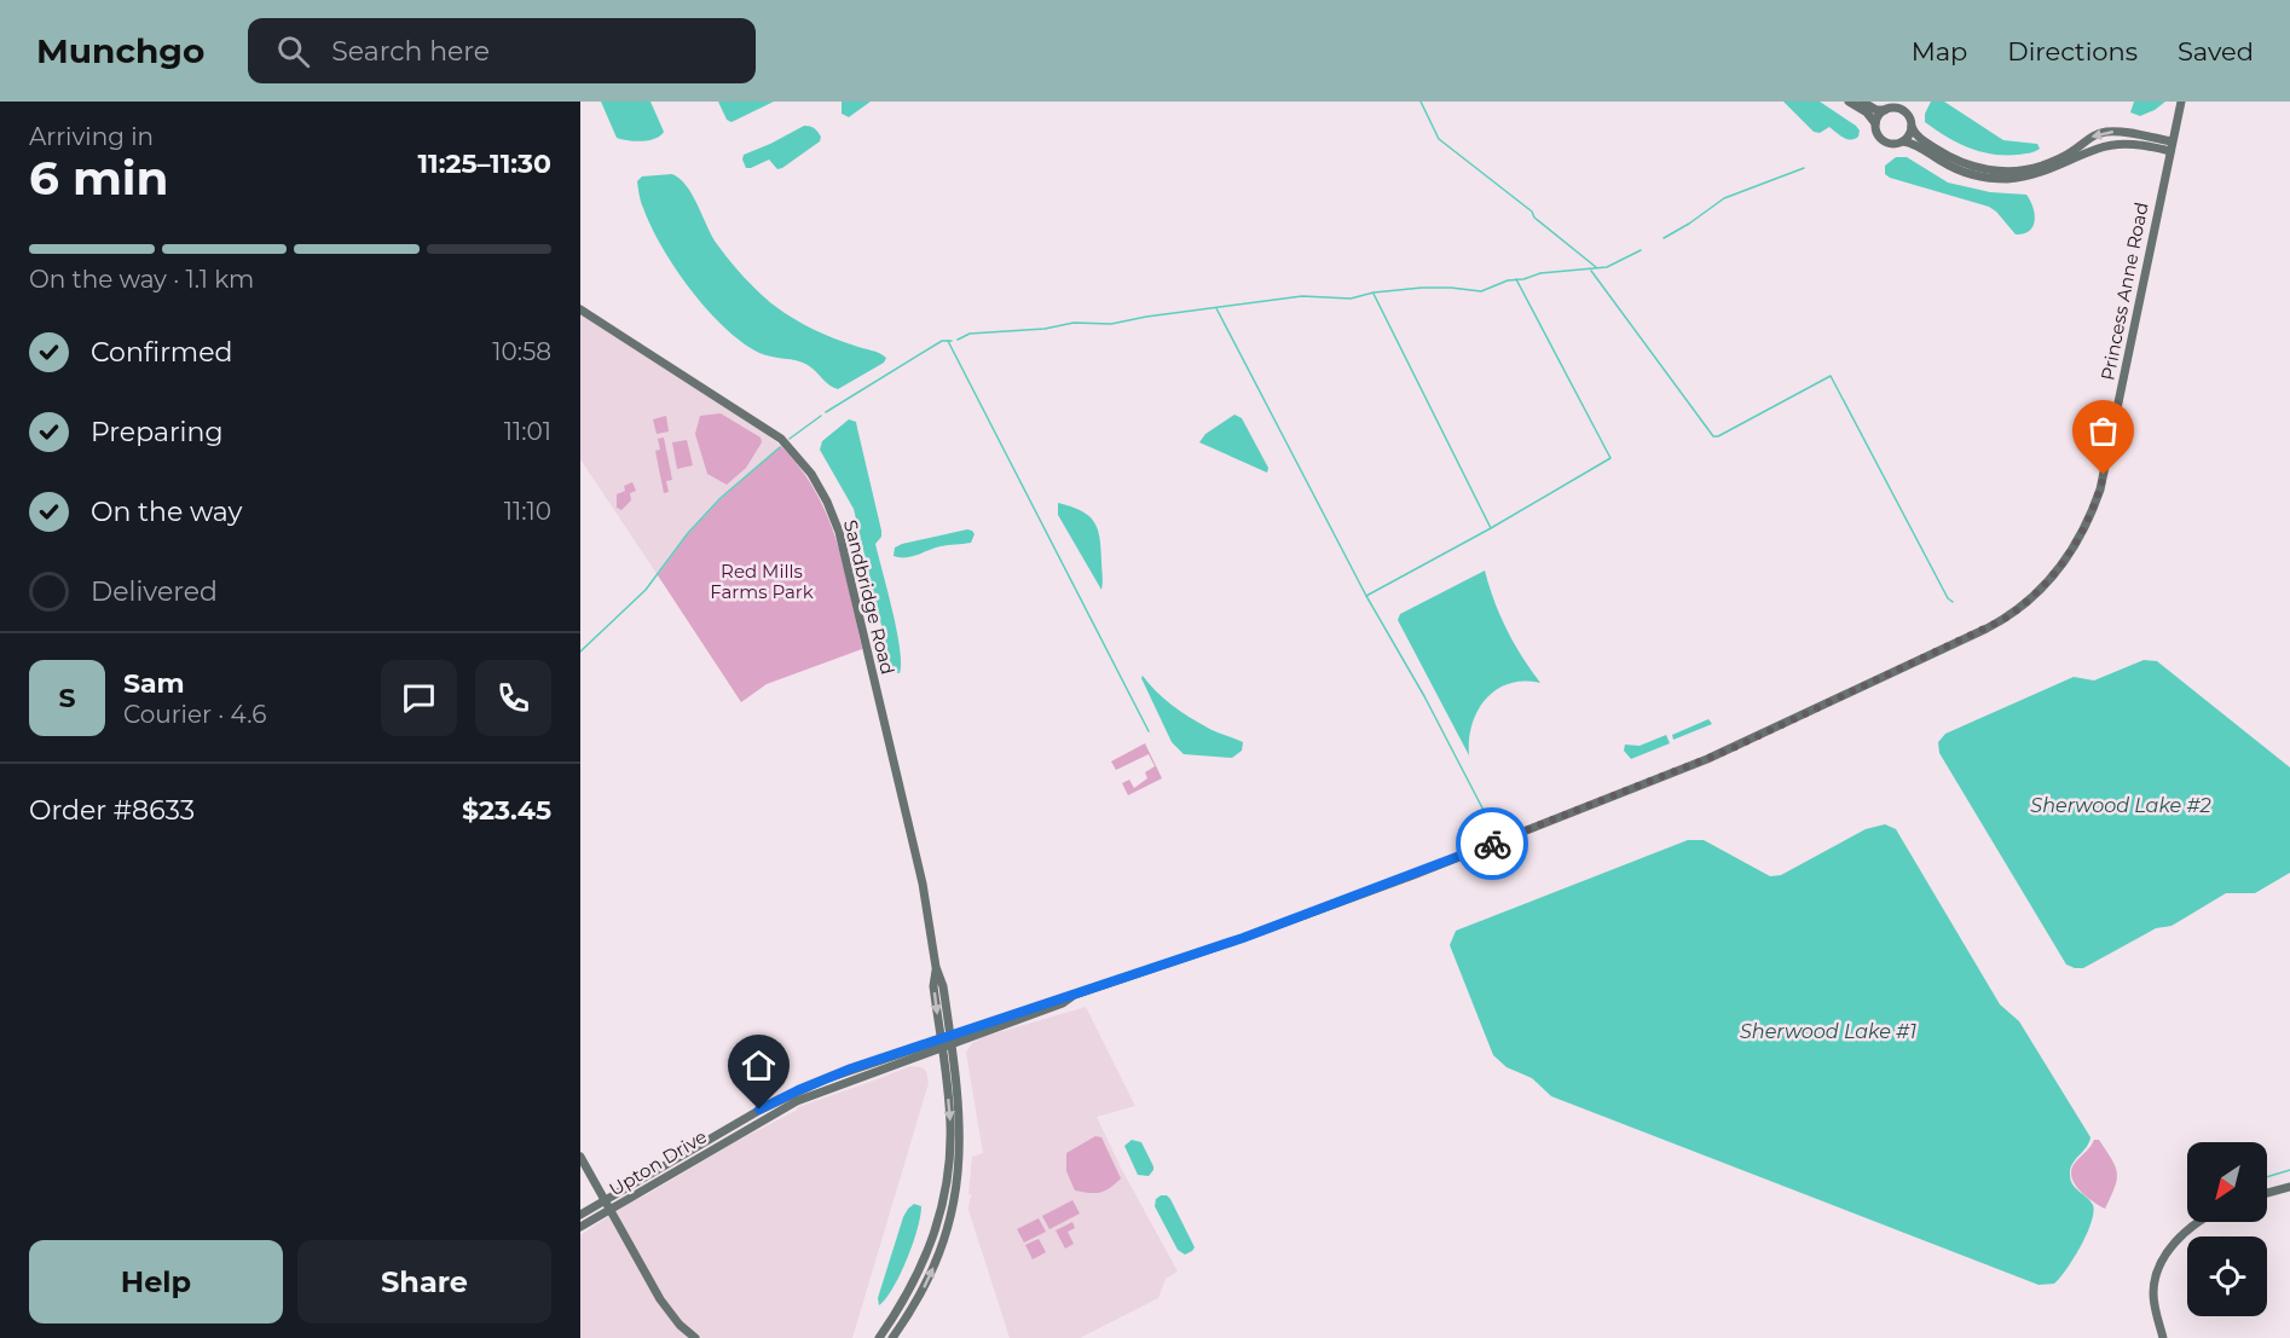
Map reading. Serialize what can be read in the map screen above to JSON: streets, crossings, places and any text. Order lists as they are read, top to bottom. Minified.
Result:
{"streets":{"main road":["Princess Anne Road","Sandbridge Road","Upton Drive"]},"crossings":[["Princess Anne Road","Sandbridge Road"],["Princess Anne Road","Upton Drive"],["Sandbridge Road","Upton Drive"]],"water":["Sherwood Lake #2","Sherwood Lake #1"],"parks":["Red Mills Farms Park"],"north":"bottom left","page":{"header":"Munchgo","search":"Search here","nav":["Map","Directions","Saved"],"heading":["6 min","Arriving in","11:25–11:30"],"panel":["Sam","Courier · 4.6","Order #8633","$23.45"],"bar":"On the way · 1.1 km","list":[["Confirmed","10:58"],["Preparing","11:01"],["On the way","11:10"],"Delivered"],"round":"S","buttons":["Help","Share"]}}
